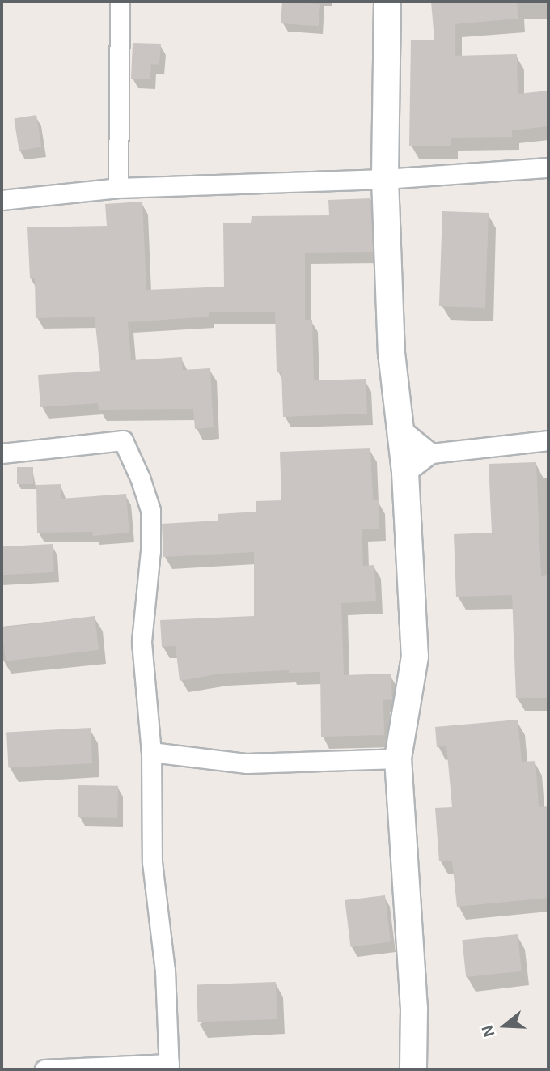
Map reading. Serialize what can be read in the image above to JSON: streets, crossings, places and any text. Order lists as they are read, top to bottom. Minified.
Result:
{"north":"left"}
